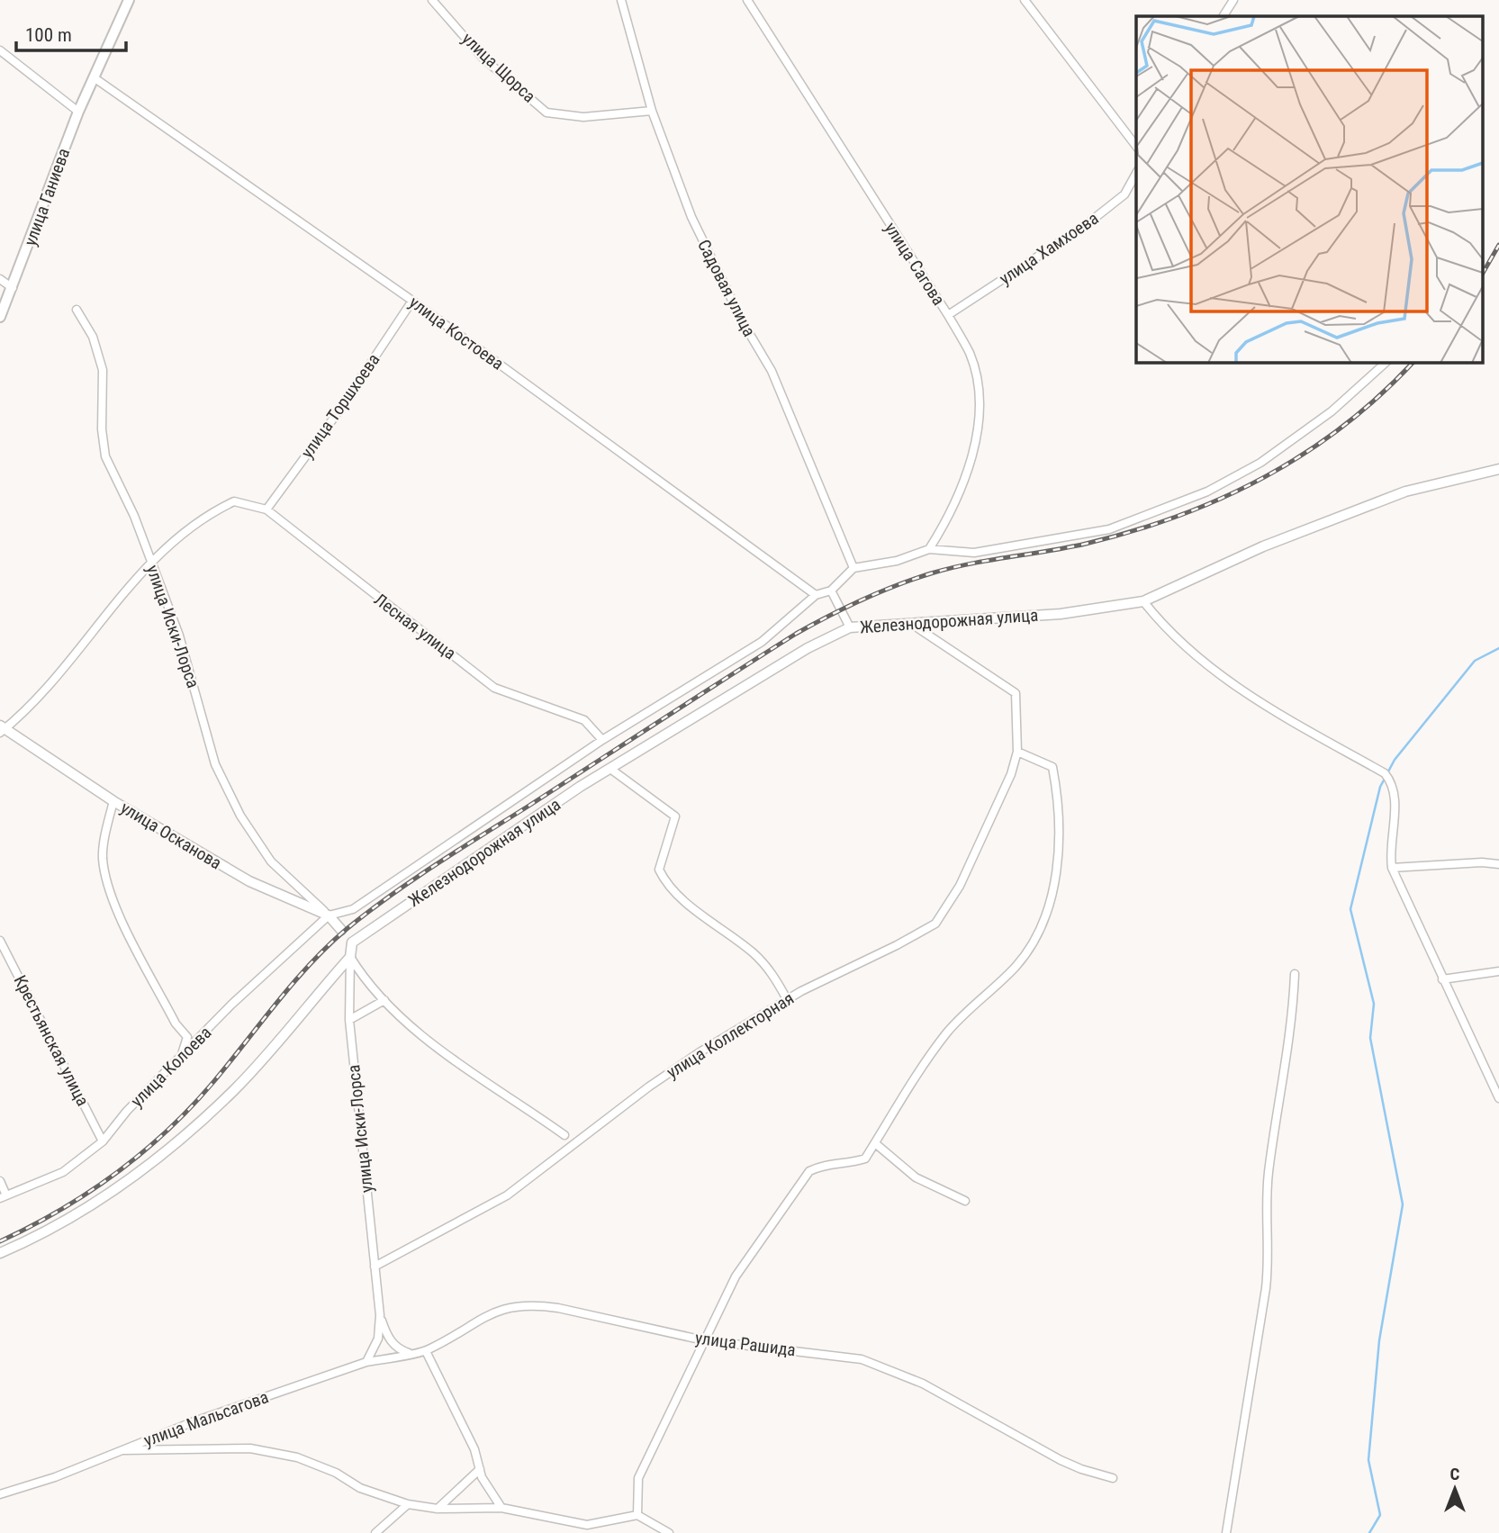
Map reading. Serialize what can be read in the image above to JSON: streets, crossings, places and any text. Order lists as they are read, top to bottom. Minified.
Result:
{"streets":{"main road":["улица Ганиева"],"street":["улица Щорса","улица Хамхоева","улица Сагова","Садовая улица","улица Костоева","улица Торшхоева","Железнодорожная улица","улица Иски-Лорса","Лесная улица","улица Осканова","улица Коллекторная","Крестьянская улица","улица Колоева","улица Рашида","улица Мальсагова"]},"crossings":[["улица Щорса","Садовая улица"],["улица Ганиева","улица Костоева"],["улица Хамхоева","улица Сагова"],["улица Костоева","улица Торшхоева"],["улица Торшхоева","Лесная улица"],["Железнодорожная улица","улица Иски-Лорса"],["Железнодорожная улица","улица Осканова"],["Железнодорожная улица","улица Коллекторная"],["улица Иски-Лорса","улица Осканова"],["улица Иски-Лорса","улица Коллекторная"],["улица Иски-Лорса","улица Колоева"],["Лесная улица","улица Осканова"],["улица Осканова","улица Колоева"],["Крестьянская улица","улица Колоева"],["улица Рашида","улица Мальсагова"]],"scale_bar":"100 m","north":"top"}
